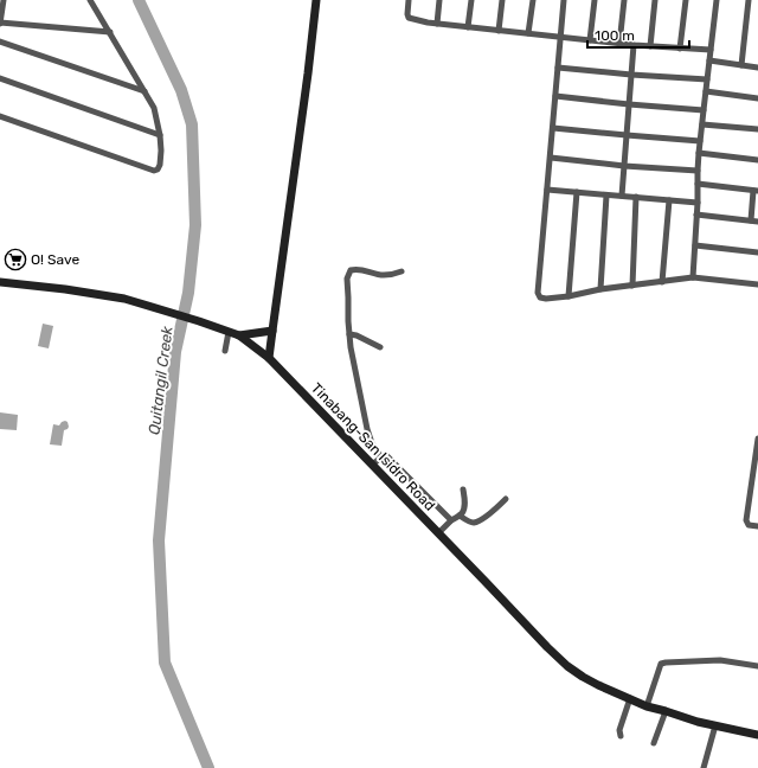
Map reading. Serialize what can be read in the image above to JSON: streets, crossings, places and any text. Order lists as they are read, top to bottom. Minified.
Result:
{"streets":{"street":["Tinabang-San Isidro Road"]},"water":["Quitangil Creek"],"places":{"supermarket":["O! Save"]},"scale_bar":"100 m"}
